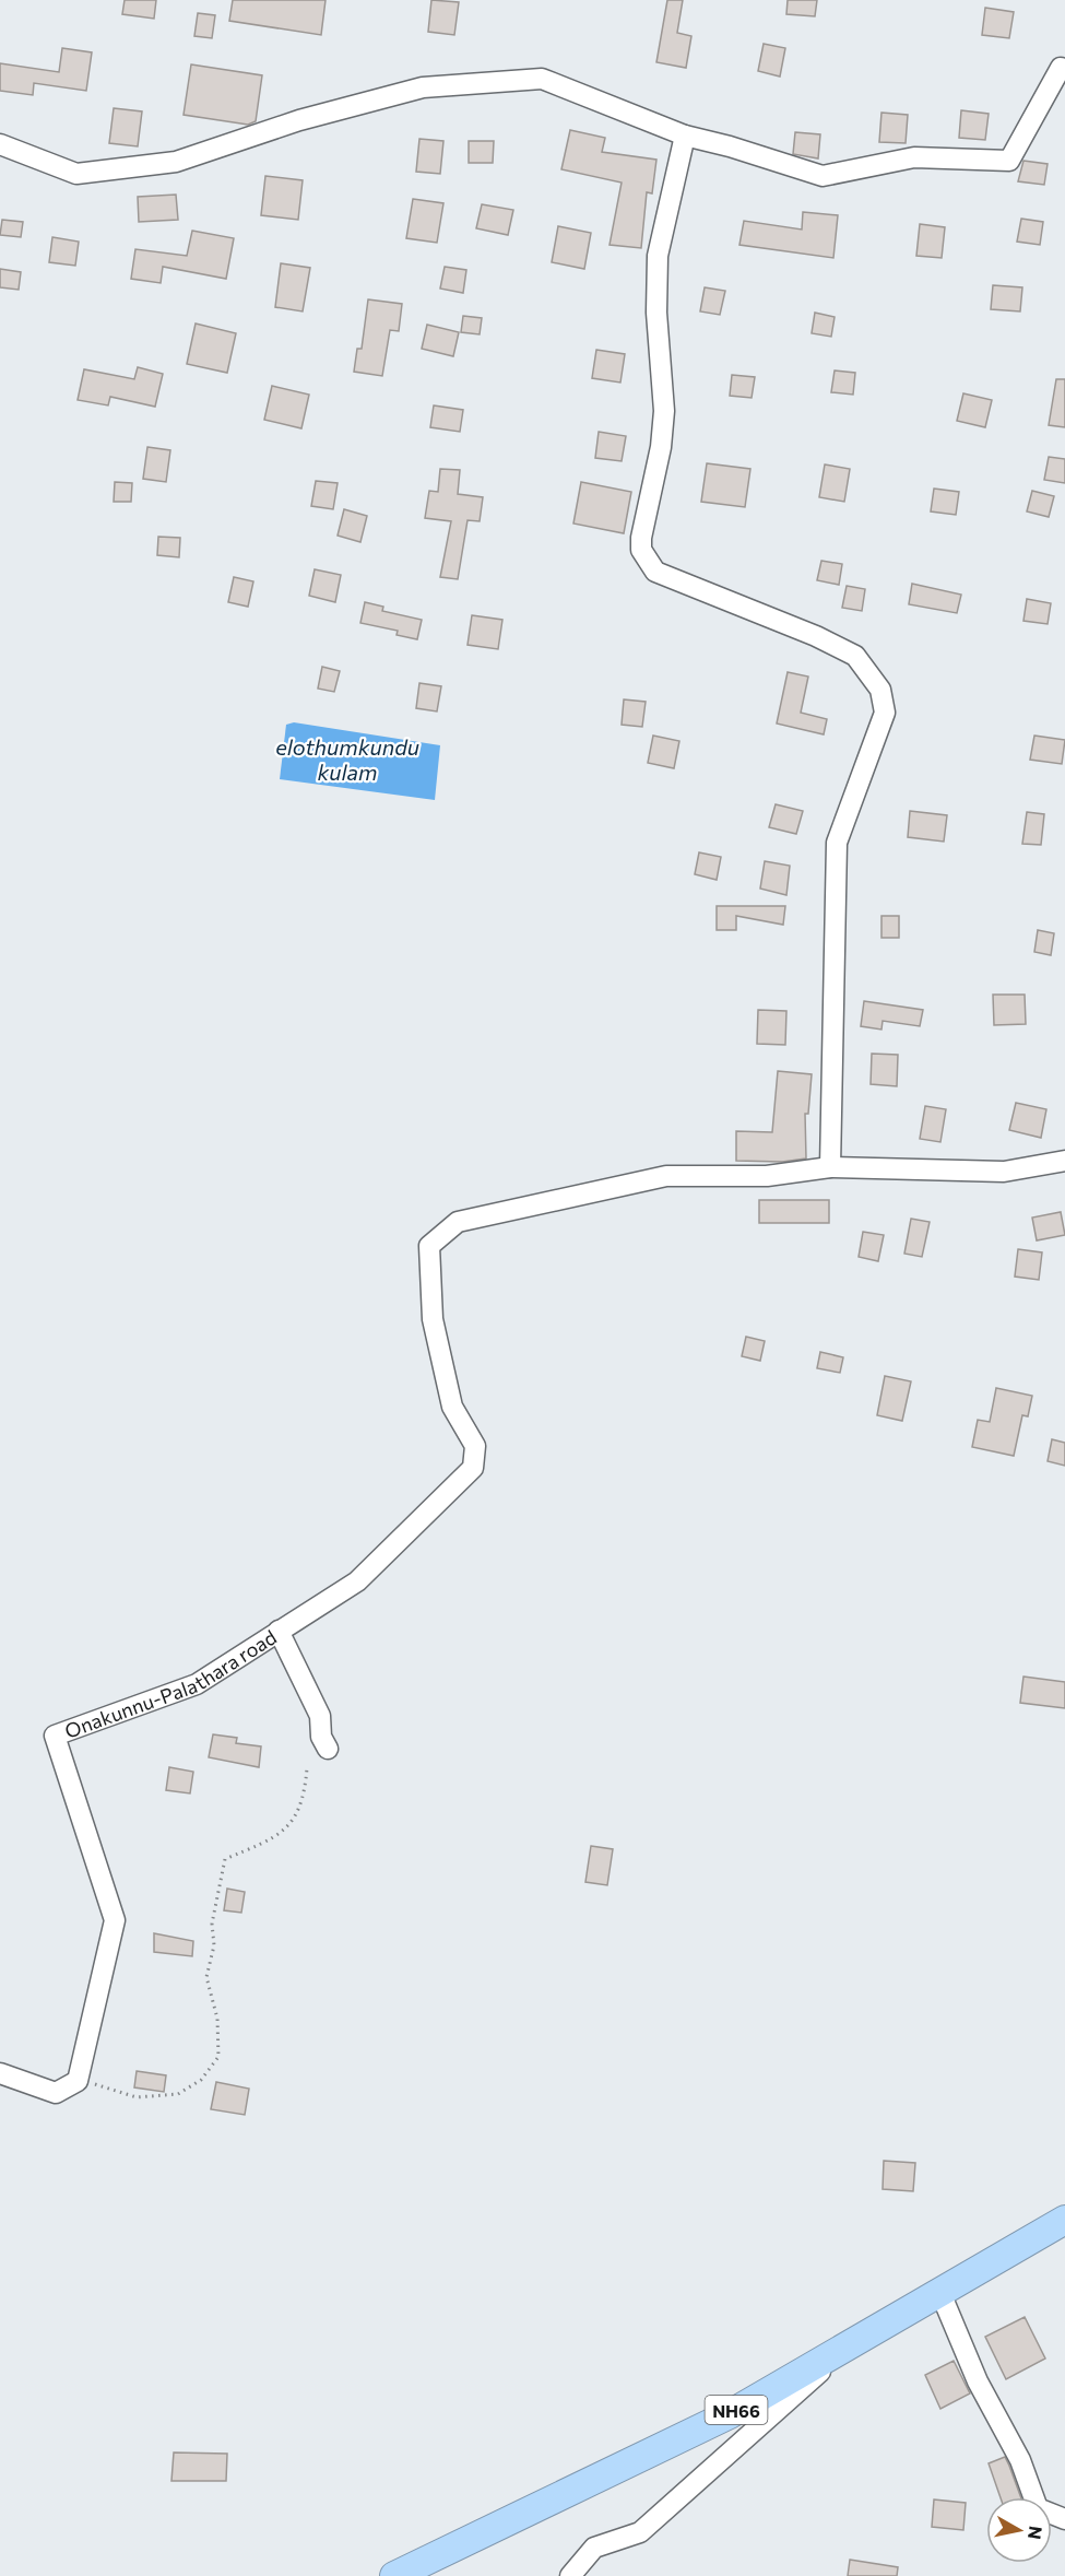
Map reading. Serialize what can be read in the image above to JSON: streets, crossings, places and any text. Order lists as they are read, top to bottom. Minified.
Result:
{"streets":{"highway":["NH66"],"street":["Onakunnu-Palathara road"]},"water":["elothumkundu kulam"],"north":"right"}
